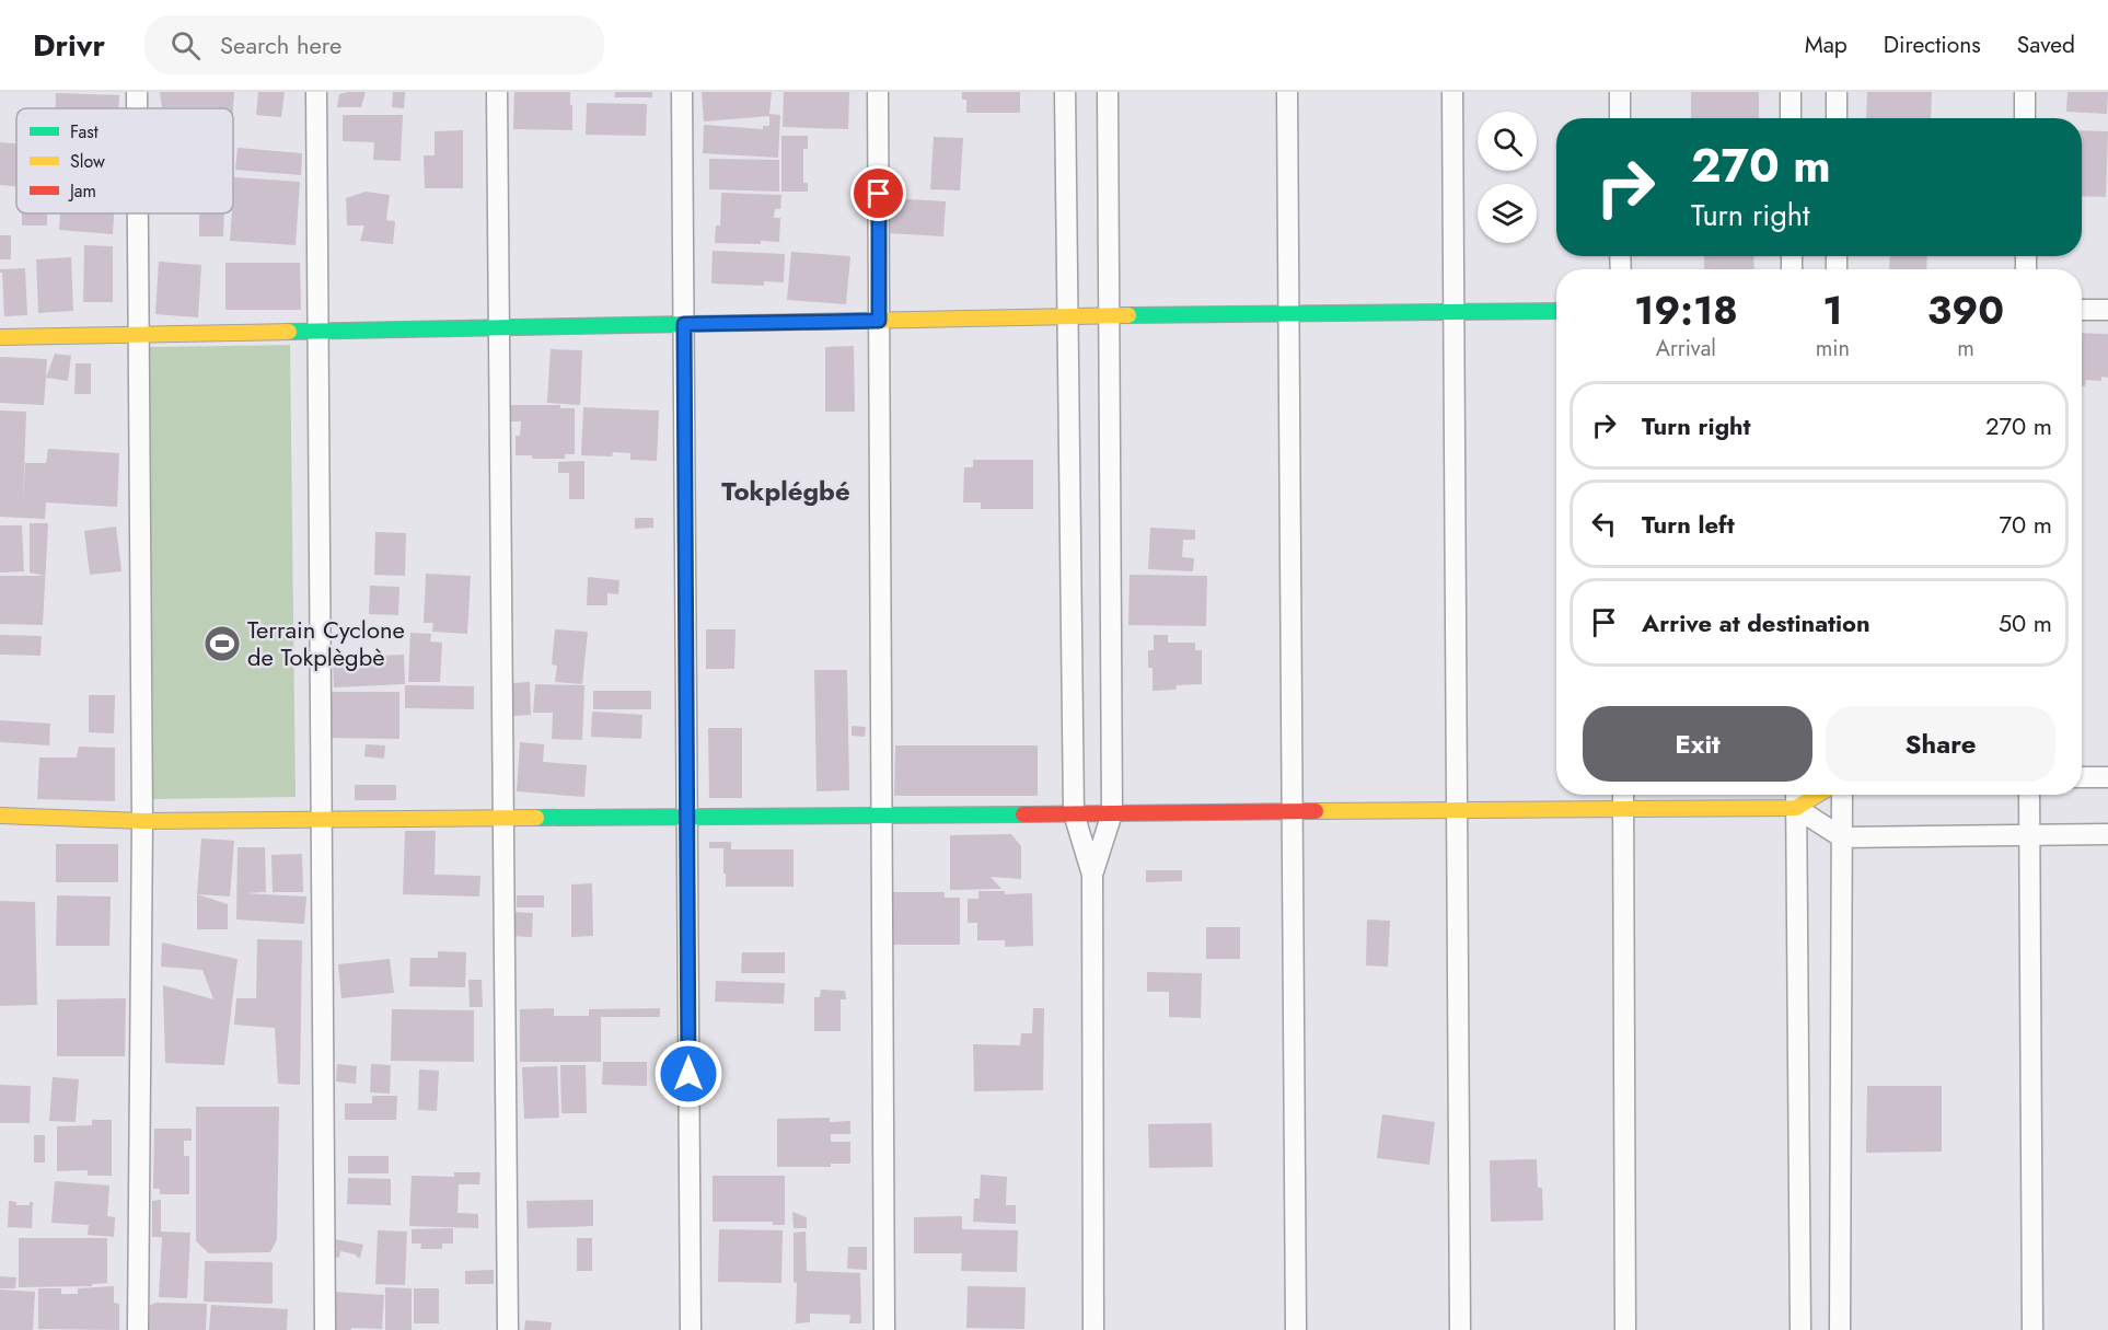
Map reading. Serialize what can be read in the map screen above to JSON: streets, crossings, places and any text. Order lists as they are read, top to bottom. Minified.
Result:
{"districts":["Tokplégbé"],"places":{"sports":["Terrain Cyclone de Tokplègbè"]},"legend":["Fast","Slow","Jam"],"page":{"header":"Drivr","search":"Search here","nav":["Map","Directions","Saved"],"turn":["270 m","Turn right"],"eta":["19:18","Arrival","1","min","390","m"],"list":[{"name":"Turn right","value":"270 m"},{"name":"Turn left","value":"70 m"},{"name":"Arrive at destination","value":"50 m"}],"buttons":["Exit","Share"]}}
